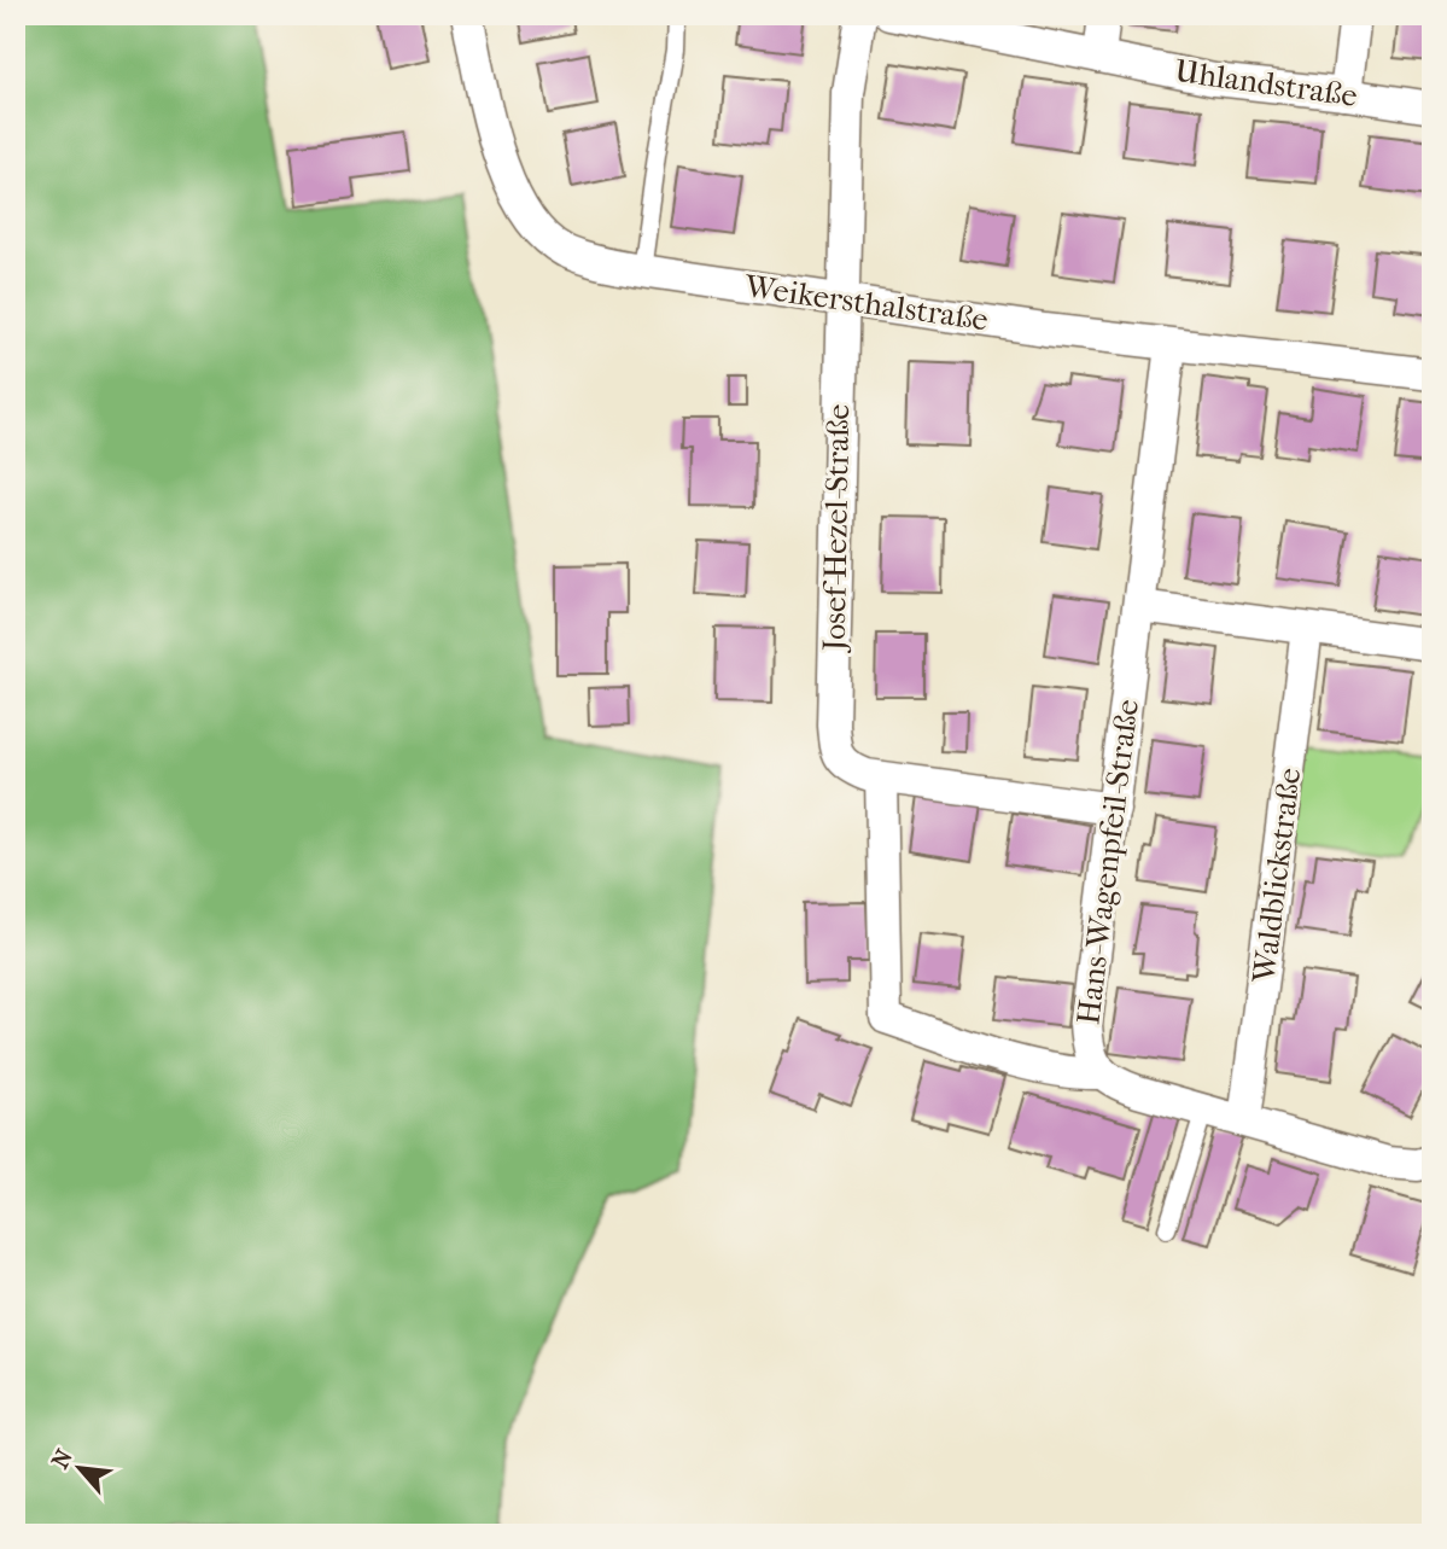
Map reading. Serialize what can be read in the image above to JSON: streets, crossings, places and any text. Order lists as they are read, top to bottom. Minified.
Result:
{"streets":{"street":["Uhlandstraße","Weikersthalstraße","Josef-Hezel-Straße","Hans-Wagenpfeil-Straße","Waldblickstraße"]},"crossings":[["Weikersthalstraße","Josef-Hezel-Straße"],["Weikersthalstraße","Hans-Wagenpfeil-Straße"],["Josef-Hezel-Straße","Hans-Wagenpfeil-Straße"],["Hans-Wagenpfeil-Straße","Waldblickstraße"]],"north":"top left"}
